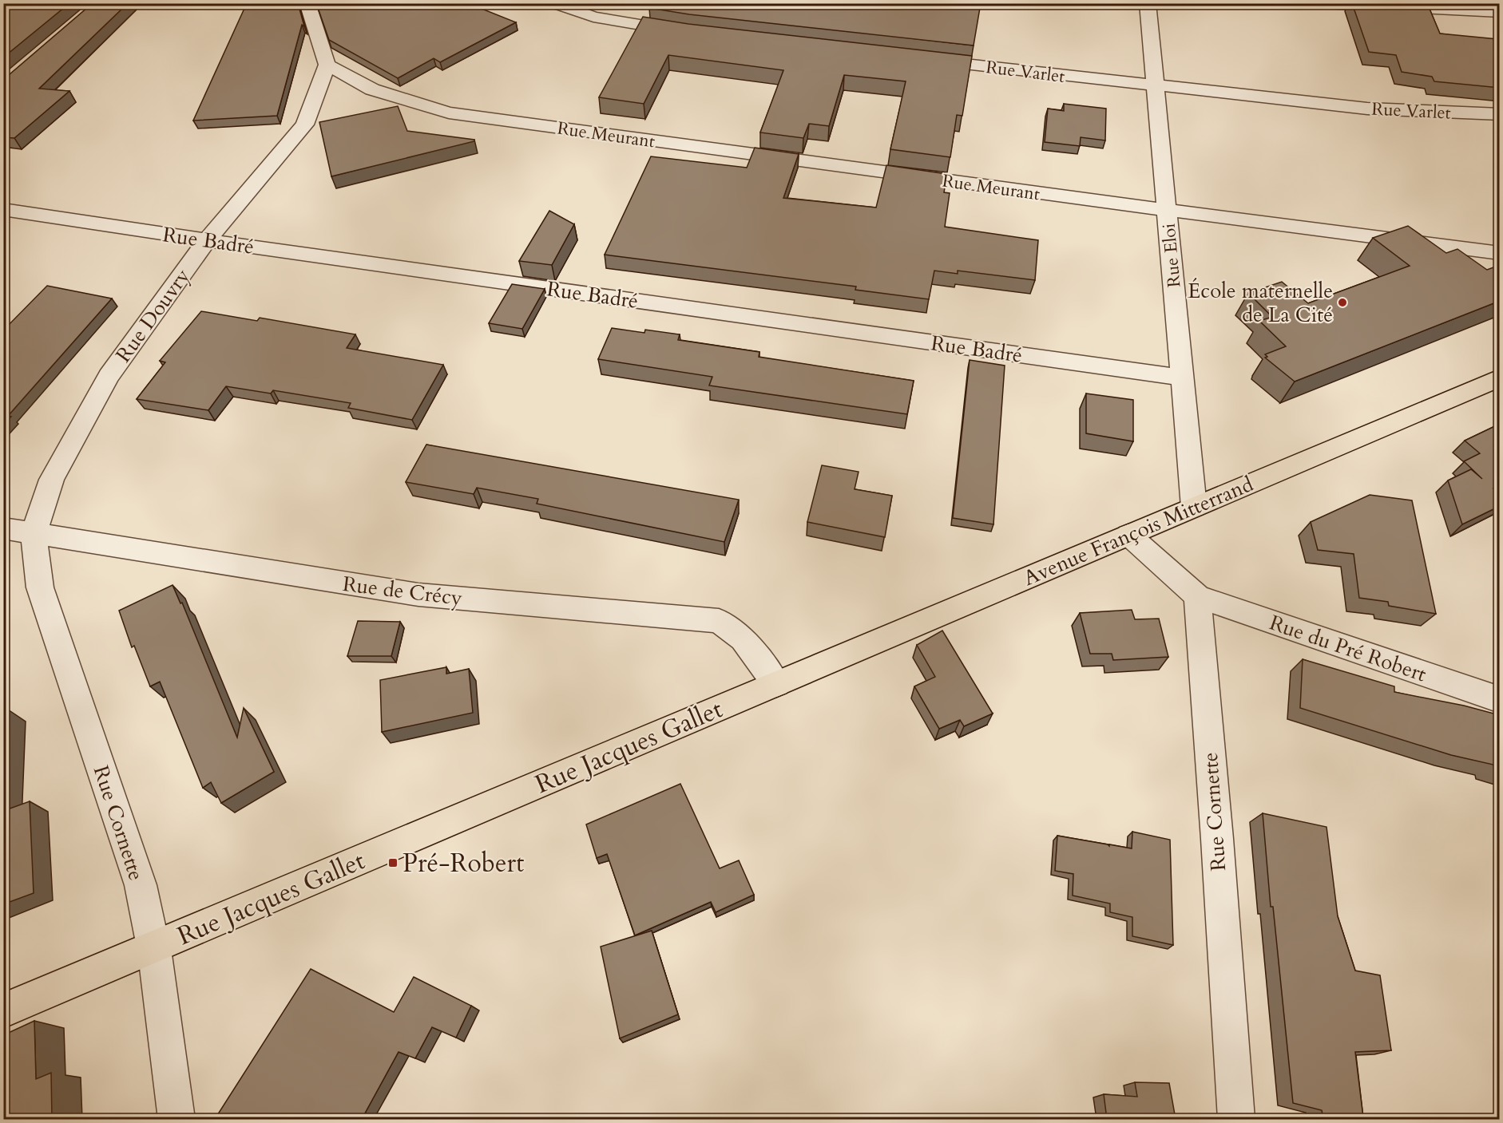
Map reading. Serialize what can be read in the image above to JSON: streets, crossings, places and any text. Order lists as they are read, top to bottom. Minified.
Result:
{"streets":{"main road":["Avenue François Mitterrand","Rue Jacques Gallet"],"street":["Rue Varlet","Rue Meurant","Rue Badré","Rue Eloi","Rue Douvry","Rue de Crécy","Rue du Pré Robert","Rue Cornette"]},"crossings":[["Rue Varlet","Rue Eloi"],["Rue Meurant","Rue Eloi"],["Rue Meurant","Rue Douvry"],["Rue Badré","Rue Eloi"],["Rue Badré","Rue Douvry"],["Rue Eloi","Avenue François Mitterrand"],["Rue Douvry","Rue de Crécy"],["Rue Douvry","Rue Cornette"],["Avenue François Mitterrand","Rue de Crécy"],["Avenue François Mitterrand","Rue Jacques Gallet"],["Rue de Crécy","Rue Jacques Gallet"],["Rue de Crécy","Rue Cornette"],["Rue du Pré Robert","Rue Cornette"],["Rue Jacques Gallet","Rue Cornette"]],"places":{"other":["École maternelle de La Cité"],"transit":["Pré-Robert"]}}
